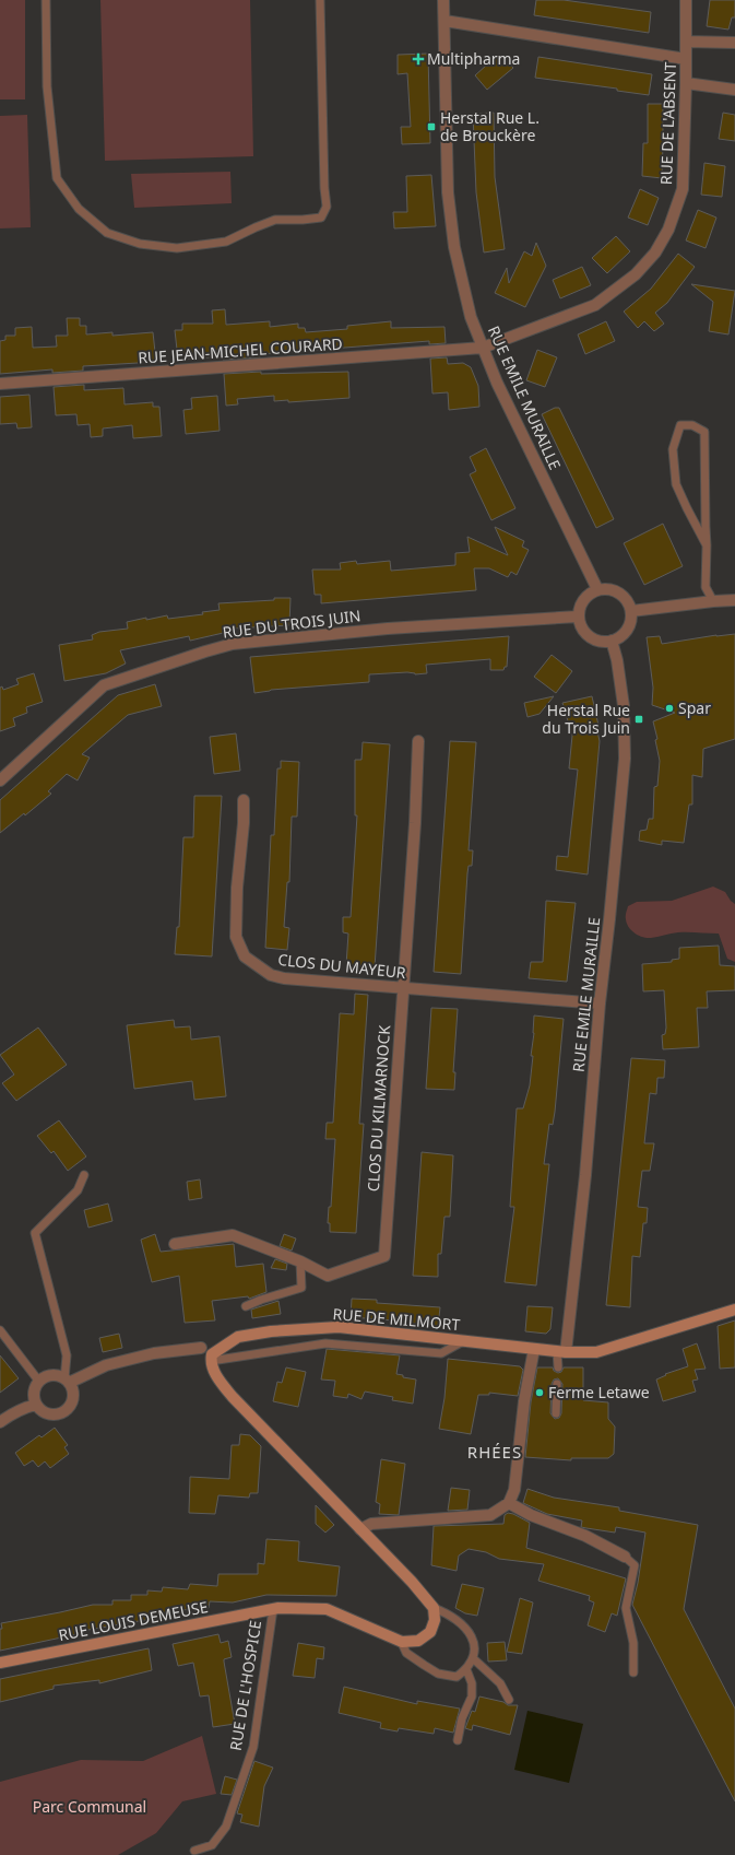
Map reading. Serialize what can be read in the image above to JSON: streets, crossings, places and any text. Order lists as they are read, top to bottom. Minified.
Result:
{"streets":{"street":["RUE DE L'ABSENT","RUE JEAN-MICHEL COURARD","RUE EMILE MURAILLE","RUE DU TROIS JUIN","CLOS DU MAYEUR","CLOS DU KILMARNOCK","RUE DE MILMORT","RUE LOUIS DEMEUSE"],"lane":["RUE DE L'HOSPICE"]},"crossings":[["RUE DE L'ABSENT","RUE JEAN-MICHEL COURARD"],["RUE DE L'ABSENT","RUE EMILE MURAILLE"],["RUE JEAN-MICHEL COURARD","RUE EMILE MURAILLE"],["RUE EMILE MURAILLE","RUE DU TROIS JUIN"],["RUE EMILE MURAILLE","CLOS DU MAYEUR"],["RUE EMILE MURAILLE","RUE DE MILMORT"],["CLOS DU MAYEUR","CLOS DU KILMARNOCK"],["RUE LOUIS DEMEUSE","RUE DE L'HOSPICE"]],"districts":["RHÉES"],"parks":["Parc Communal"],"places":{"health":["Multipharma"],"transit":["Herstal Rue L. de Brouckère","Herstal Rue du Trois Juin"],"other":["Spar","Ferme Letawe"]}}
